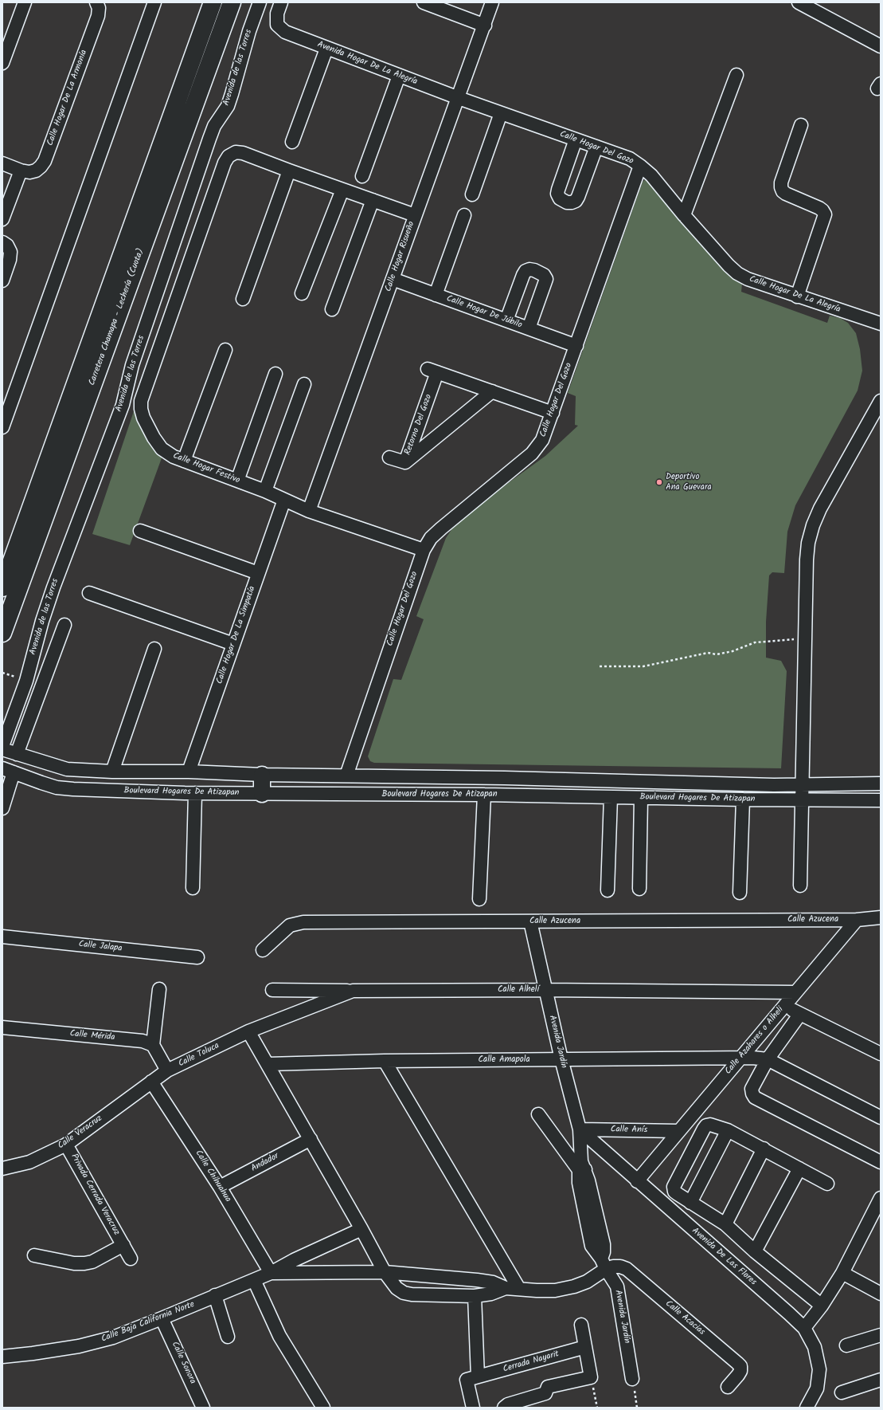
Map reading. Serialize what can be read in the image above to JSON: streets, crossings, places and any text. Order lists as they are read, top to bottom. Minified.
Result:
{"streets":{"highway":["Carretera Chamapa - Lechería (Cuota)"],"street":["Avenida Hogar De La Alegría","Avenida de las Torres","Calle Hogar De La Armonía","Calle Hogar Del Gozo","Calle Hogar Risueño","Calle Hogar De La Alegría","Calle Hogar De Júbilo","Retorno Del Gozo","Calle Hogar Festivo","Calle Hogar De La Simpatía","Boulevard Hogares De Atizapan","Calle Azucena","Calle Jalapa","Calle Alhelí","Calle Mérida","Calle Azahares o Alheli","Avenida Jardín","Calle Toluca","Calle Amapola","Calle Anís","Calle Veracruz","Andador","Calle Chihuahua","Privada Cerrada Veracruz","Avenida De Las Flores","Calle Acacias","Calle Baja California Norte","Cerrada Nayarit","Calle Sonora"]},"crossings":[["Avenida Hogar De La Alegría","Calle Hogar Del Gozo"],["Avenida Hogar De La Alegría","Calle Hogar Risueño"],["Calle Hogar Del Gozo","Calle Hogar Risueño"],["Calle Hogar Del Gozo","Calle Hogar De La Alegría"],["Calle Hogar Del Gozo","Calle Hogar De Júbilo"],["Calle Hogar Del Gozo","Retorno Del Gozo"],["Calle Hogar Del Gozo","Calle Hogar Festivo"],["Calle Hogar Del Gozo","Boulevard Hogares De Atizapan"],["Calle Hogar Risueño","Calle Hogar De Júbilo"],["Calle Hogar Risueño","Calle Hogar Festivo"],["Calle Hogar Festivo","Calle Hogar De La Simpatía"],["Calle Hogar De La Simpatía","Boulevard Hogares De Atizapan"],["Calle Azucena","Calle Azahares o Alheli"],["Calle Azucena","Avenida Jardín"],["Calle Alhelí","Calle Azahares o Alheli"],["Calle Alhelí","Avenida Jardín"],["Calle Alhelí","Calle Toluca"],["Calle Azahares o Alheli","Calle Amapola"],["Calle Azahares o Alheli","Calle Anís"],["Calle Azahares o Alheli","Avenida De Las Flores"],["Avenida Jardín","Calle Amapola"],["Avenida Jardín","Calle Anís"],["Avenida Jardín","Avenida De Las Flores"],["Avenida Jardín","Calle Acacias"],["Avenida Jardín","Calle Baja California Norte"],["Calle Toluca","Calle Veracruz"],["Calle Toluca","Calle Chihuahua"],["Calle Anís","Avenida De Las Flores"],["Calle Veracruz","Calle Chihuahua"],["Calle Veracruz","Privada Cerrada Veracruz"],["Andador","Calle Chihuahua"],["Calle Chihuahua","Calle Baja California Norte"],["Calle Acacias","Calle Baja California Norte"],["Calle Baja California Norte","Calle Sonora"]],"places":["Deportivo Ana Guevara"]}
